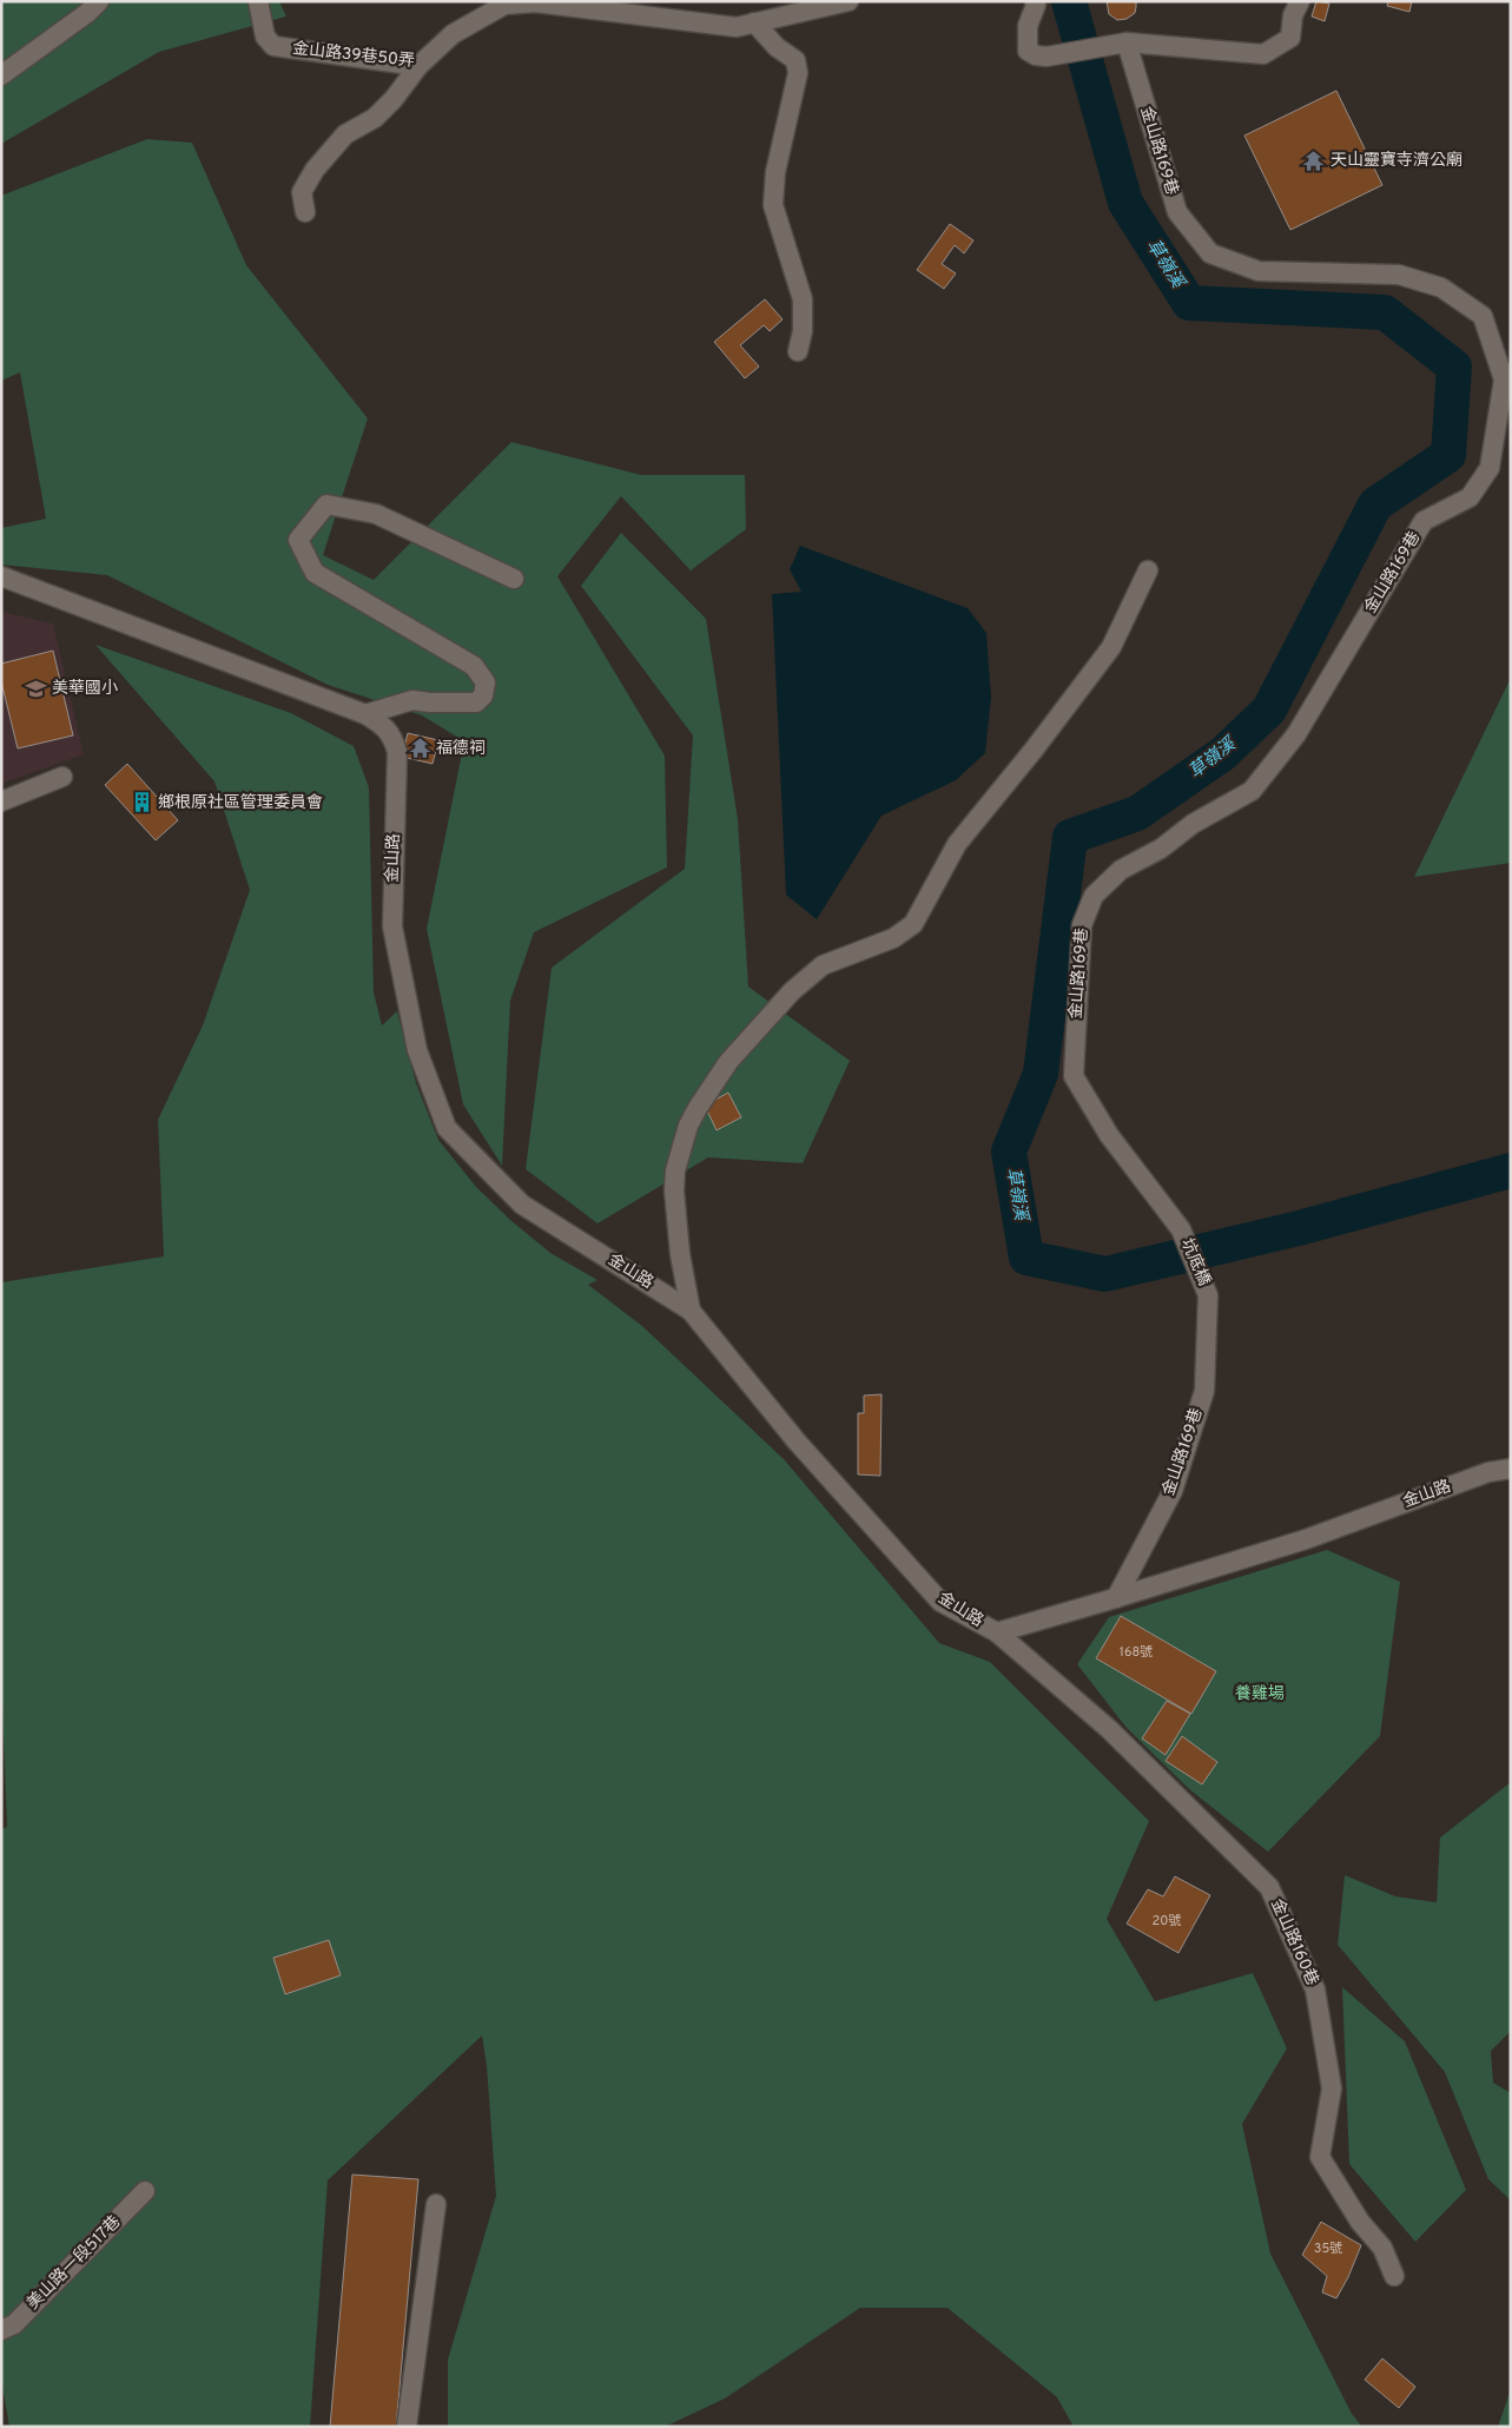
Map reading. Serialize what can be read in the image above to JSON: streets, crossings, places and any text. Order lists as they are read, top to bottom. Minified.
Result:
{"streets":{"street":["金山路39巷50弄","金山路169巷","金山路","坑底橋","金山路160巷","美山路一段517巷"]},"crossings":[["金山路169巷","金山路"],["金山路169巷","坑底橋"],["金山路","金山路160巷"]],"water":["草嶺溪"],"parks":["養雞場"],"places":{"temple":["天山靈寶寺濟公廟","福德祠"],"school or university":["美華國小"],"building":["鄉根原社區管理委員會"]},"house_numbers":["168號","20號","35號"]}
